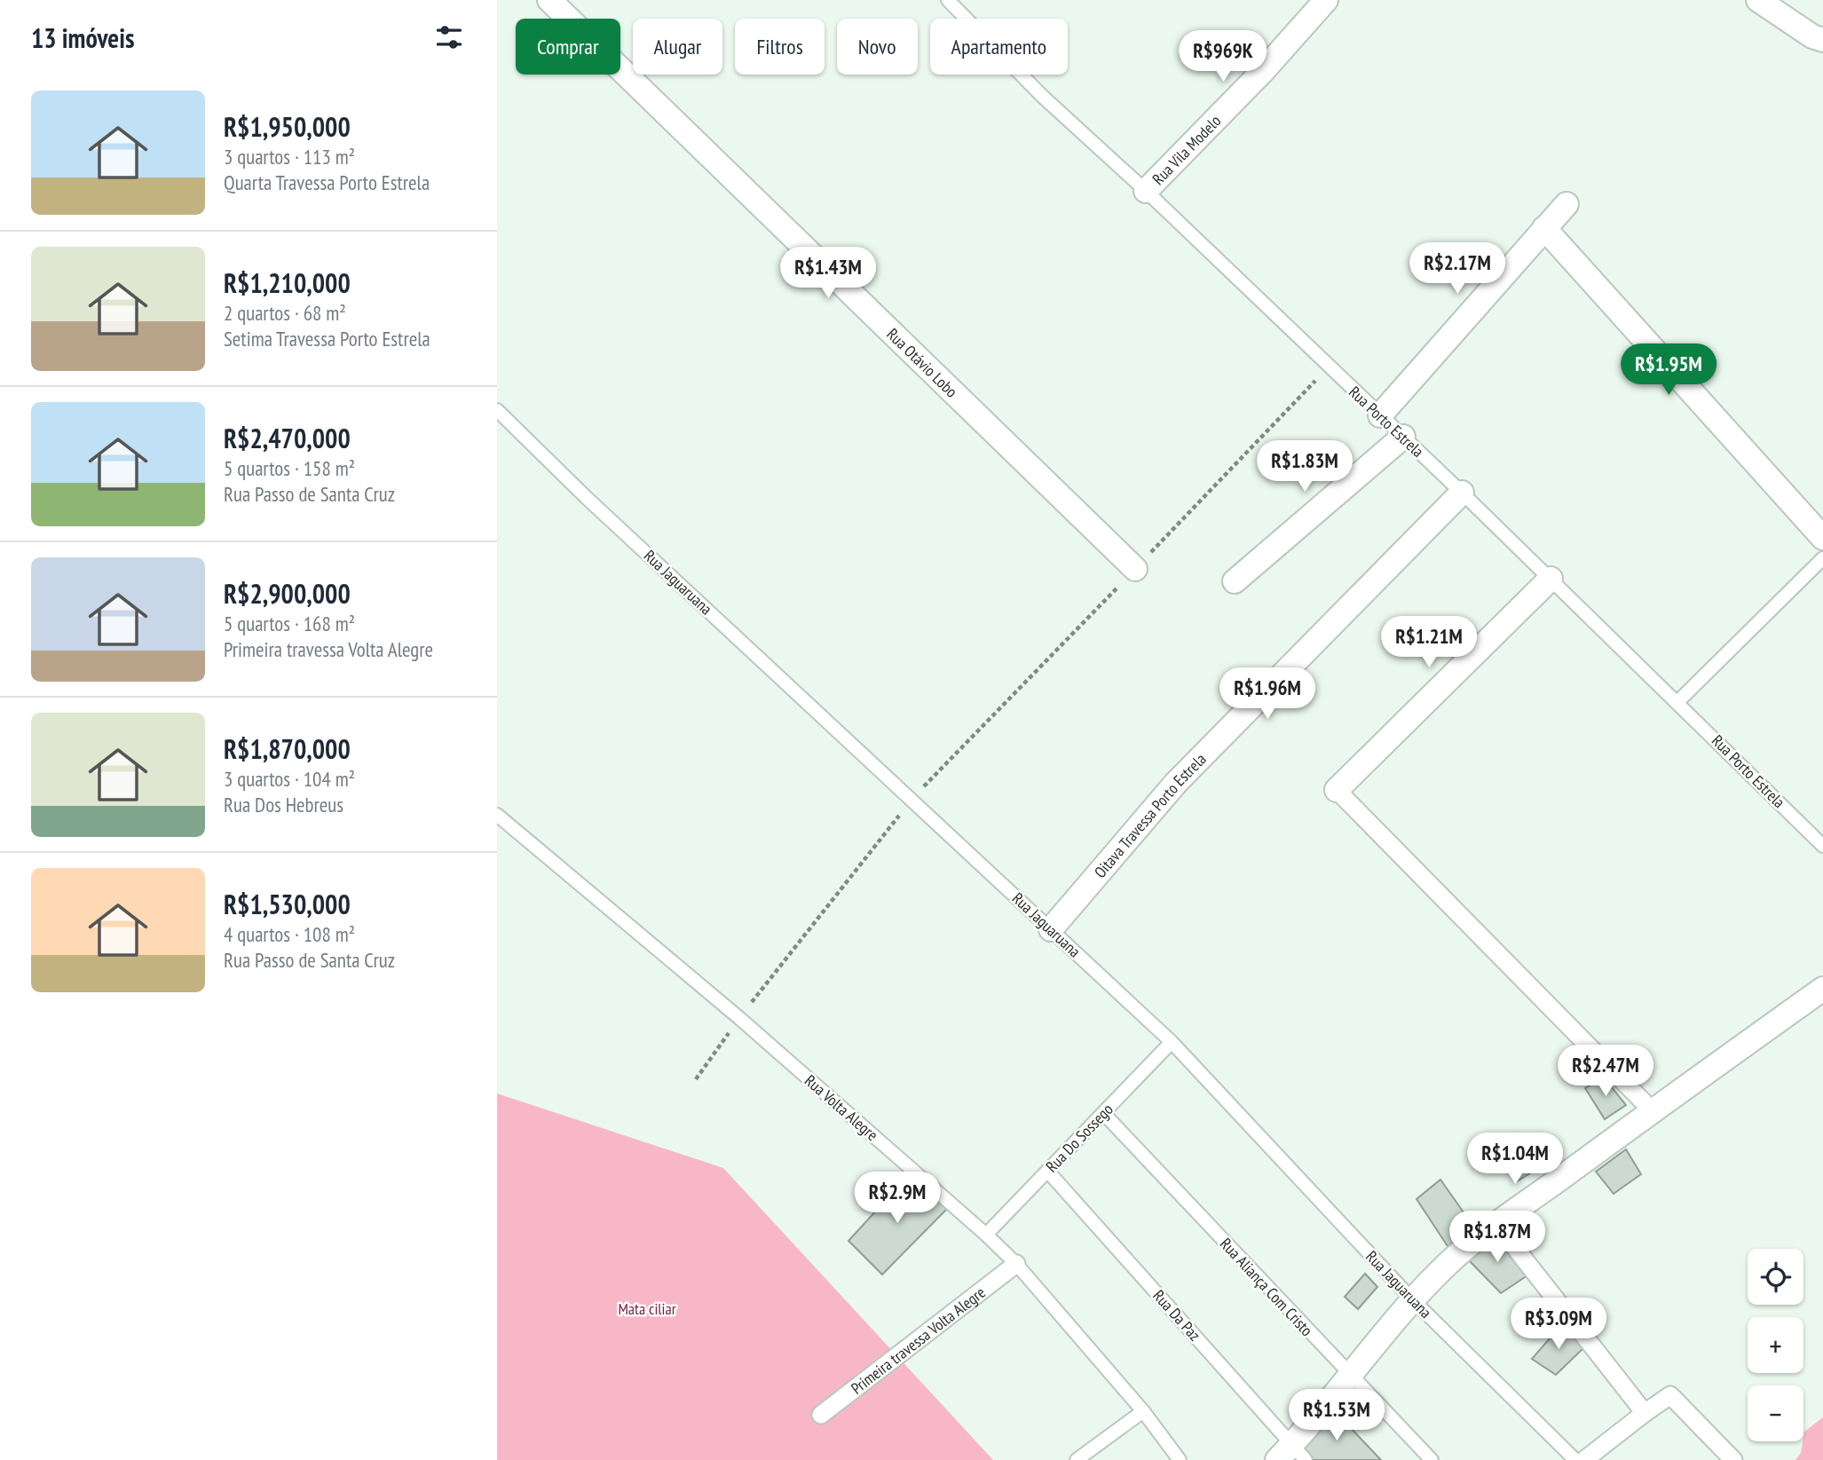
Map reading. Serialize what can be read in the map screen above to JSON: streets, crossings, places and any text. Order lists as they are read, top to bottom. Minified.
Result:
{"streets":{"street":["Rua Vila Modelo","Rua Otávio Lobo","Oitava Travessa Porto Estrela","Primeira travessa Volta Alegre"],"lane":["Rua Porto Estrela","Rua Jaguaruana","Rua Volta Alegre","Rua Do Sossego","Rua Aliança Com Cristo","Rua Da Paz"]},"crossings":[["Rua Vila Modelo","Rua Porto Estrela"],["Rua Porto Estrela","Oitava Travessa Porto Estrela"],["Rua Jaguaruana","Oitava Travessa Porto Estrela"],["Rua Jaguaruana","Rua Do Sossego"],["Rua Volta Alegre","Rua Do Sossego"],["Rua Volta Alegre","Primeira travessa Volta Alegre"],["Rua Do Sossego","Rua Aliança Com Cristo"],["Rua Do Sossego","Rua Da Paz"]],"parks":["Mata ciliar"],"page":{"heading":"13 imóveis","chip":["Comprar","Alugar","Filtros","Novo","Apartamento"],"price":["R$969K","R$2.17M","R$1.43M","R$1.95M","R$1.83M","R$1.21M","R$1.96M","R$2.47M","R$1.04M","R$2.9M","R$1.87M","R$3.09M","R$1.53M"],"list":[{"name":"R$1,950,000","note":"3 quartos · 113 m² · Quarta Travessa Porto Estrela"},{"name":"R$1,210,000","note":"2 quartos · 68 m² · Setima Travessa Porto Estrela"},{"name":"R$2,470,000","note":"5 quartos · 158 m² · Rua Passo de Santa Cruz"},{"name":"R$2,900,000","note":"5 quartos · 168 m² · Primeira travessa Volta Alegre"},{"name":"R$1,870,000","note":"3 quartos · 104 m² · Rua Dos Hebreus"},{"name":"R$1,530,000","note":"4 quartos · 108 m² · Rua Passo de Santa Cruz"}],"map_buttons":["+","−"]}}
